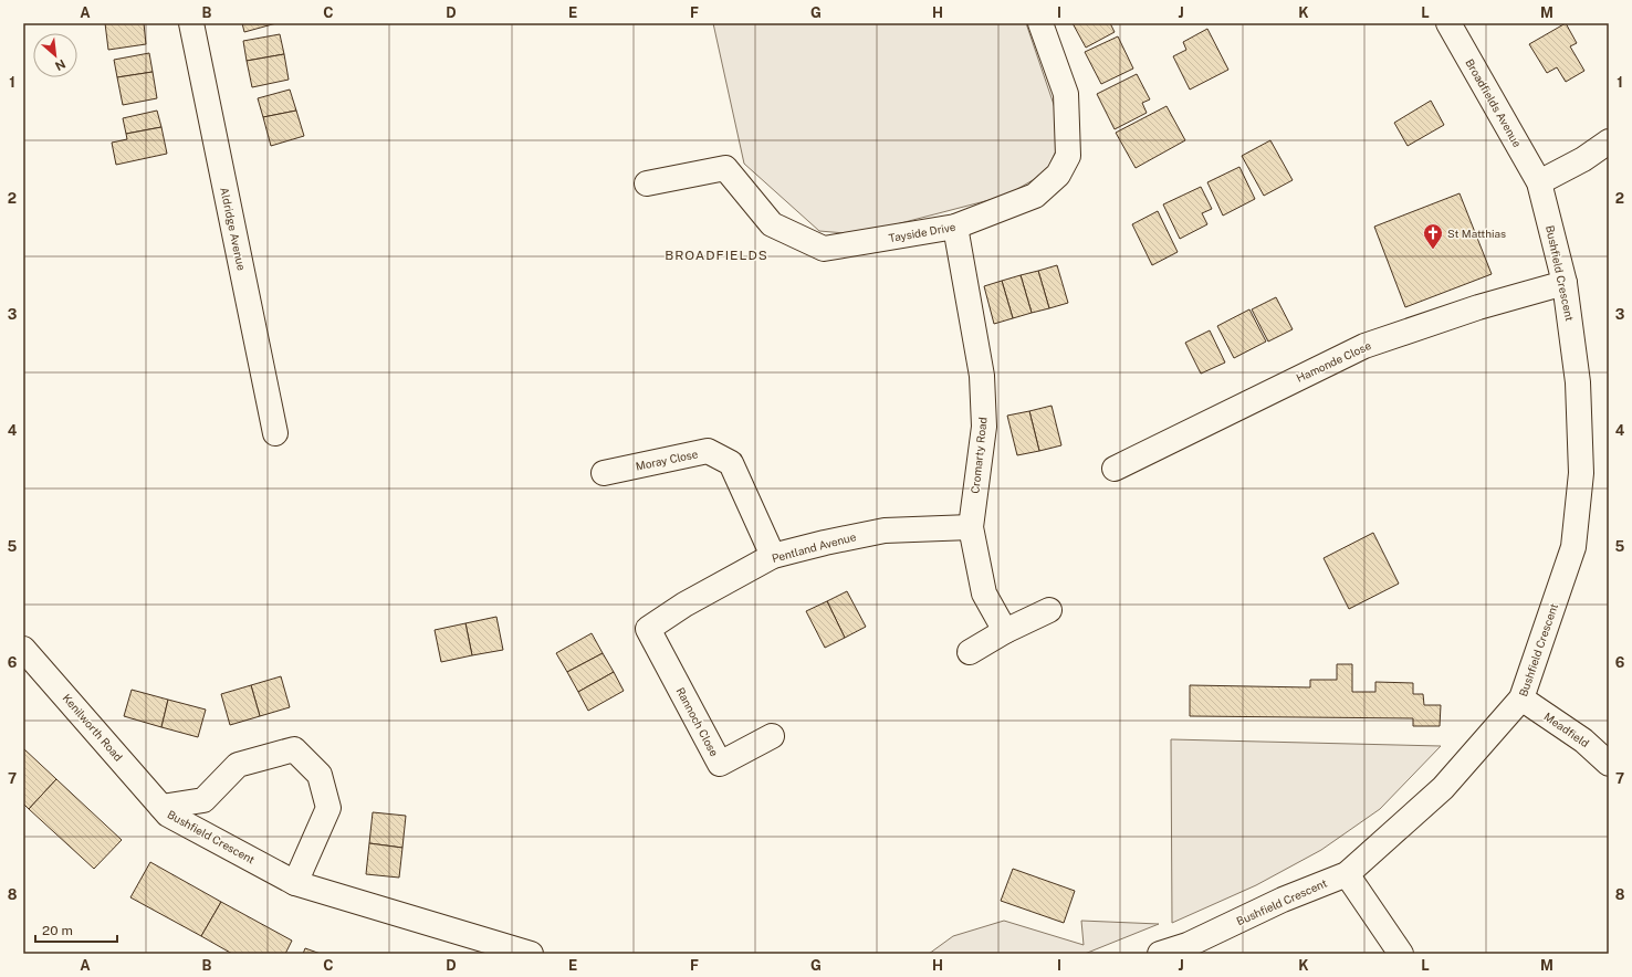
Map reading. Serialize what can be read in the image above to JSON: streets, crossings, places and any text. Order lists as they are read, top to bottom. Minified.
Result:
{"streets":{"street":["Broadfields Avenue","Aldridge Avenue","Tayside Drive","Bushfield Crescent","Hamonde Close","Cromarty Road","Moray Close","Pentland Avenue","Rannoch Close","Kenilworth Road","Meadfield"]},"crossings":[["Broadfields Avenue","Bushfield Crescent"],["Tayside Drive","Cromarty Road"],["Bushfield Crescent","Hamonde Close"],["Bushfield Crescent","Kenilworth Road"],["Bushfield Crescent","Meadfield"],["Cromarty Road","Pentland Avenue"],["Moray Close","Pentland Avenue"],["Pentland Avenue","Rannoch Close"]],"districts":["BROADFIELDS"],"places":{"church":["St Matthias"]},"scale_bar":"20 m","north":"bottom right","grid":{"columns":["A","B","C","D","E","F","G","H","I","J","K","L","M"],"rows":["1","2","3","4","5","6","7","8"]}}
